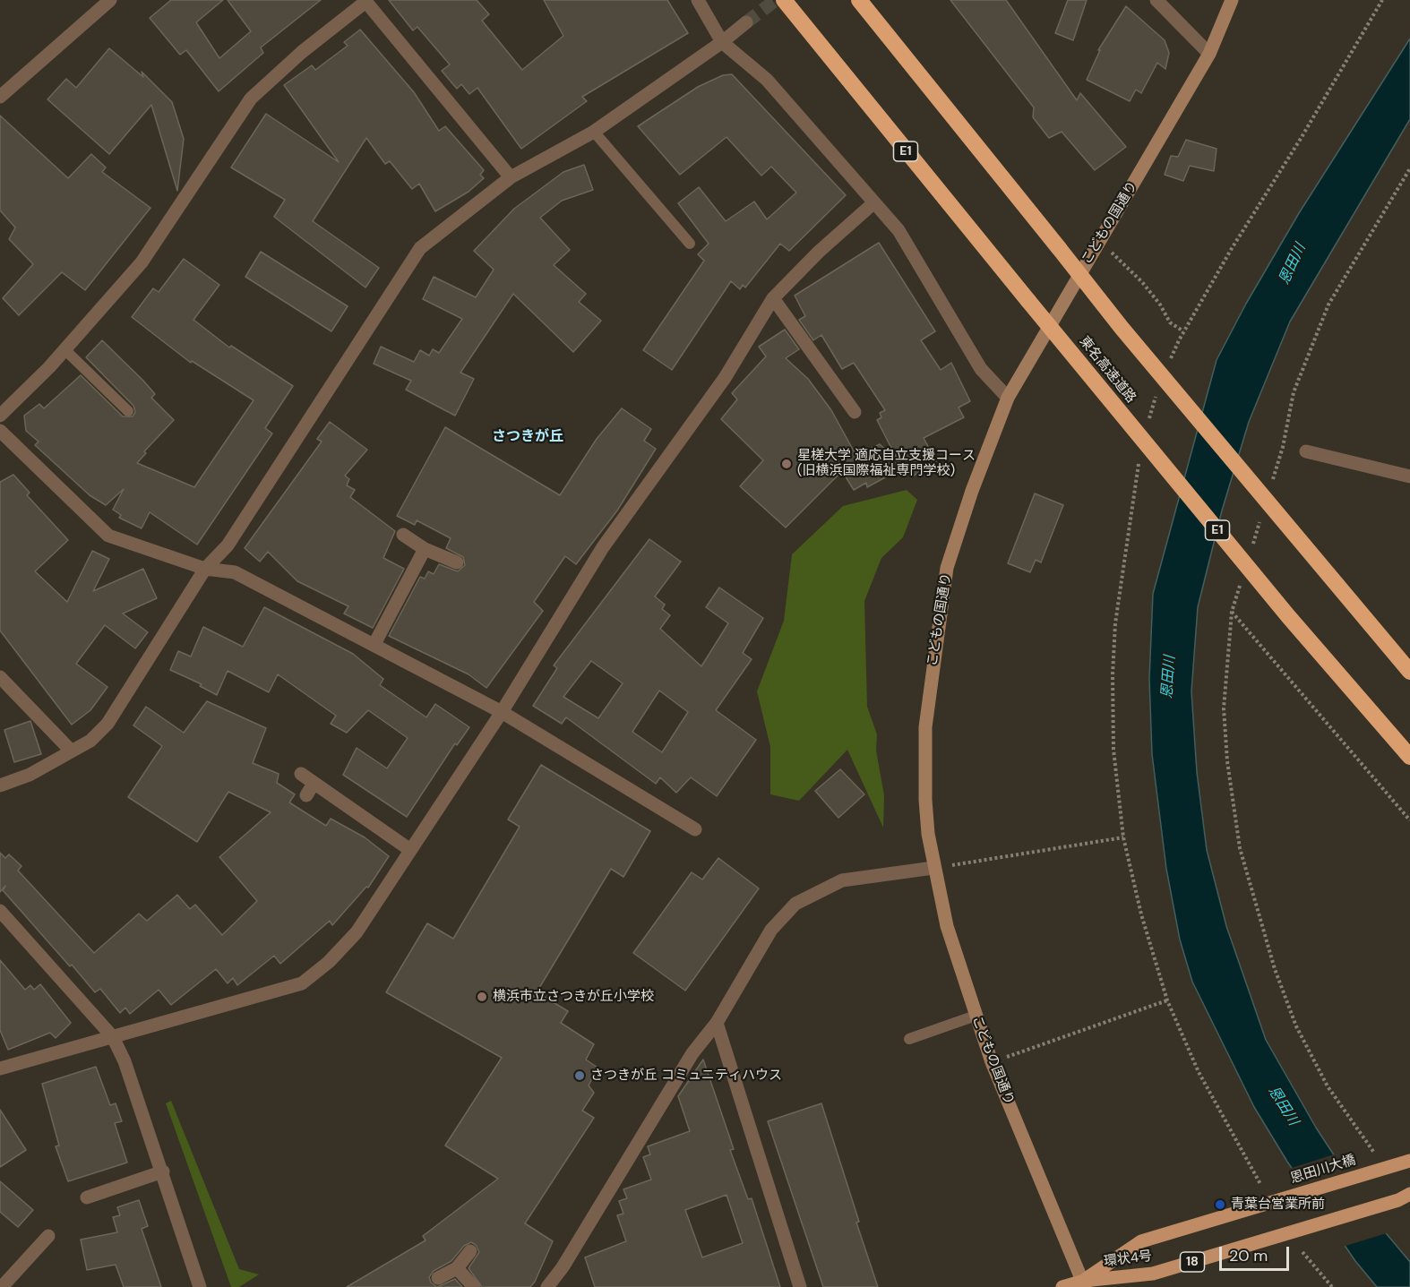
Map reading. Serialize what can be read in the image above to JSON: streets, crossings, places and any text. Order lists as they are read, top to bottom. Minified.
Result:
{"streets":{"highway":["E1","東名高速道路"],"main road":["こどもの国通り","恩田川大橋","環状4号","18"]},"crossings":[["こどもの国通り","環状4号"],["恩田川大橋","環状4号"],["恩田川大橋","18"]],"districts":["さつきが丘"],"water":["恩田川"],"places":["星槎大学 適応自立支援コース (旧横浜国際福祉専門学校)","横浜市立さつきが丘小学校","さつきが丘 コミュニティハウス","青葉台営業所前"],"scale_bar":"20 m"}
